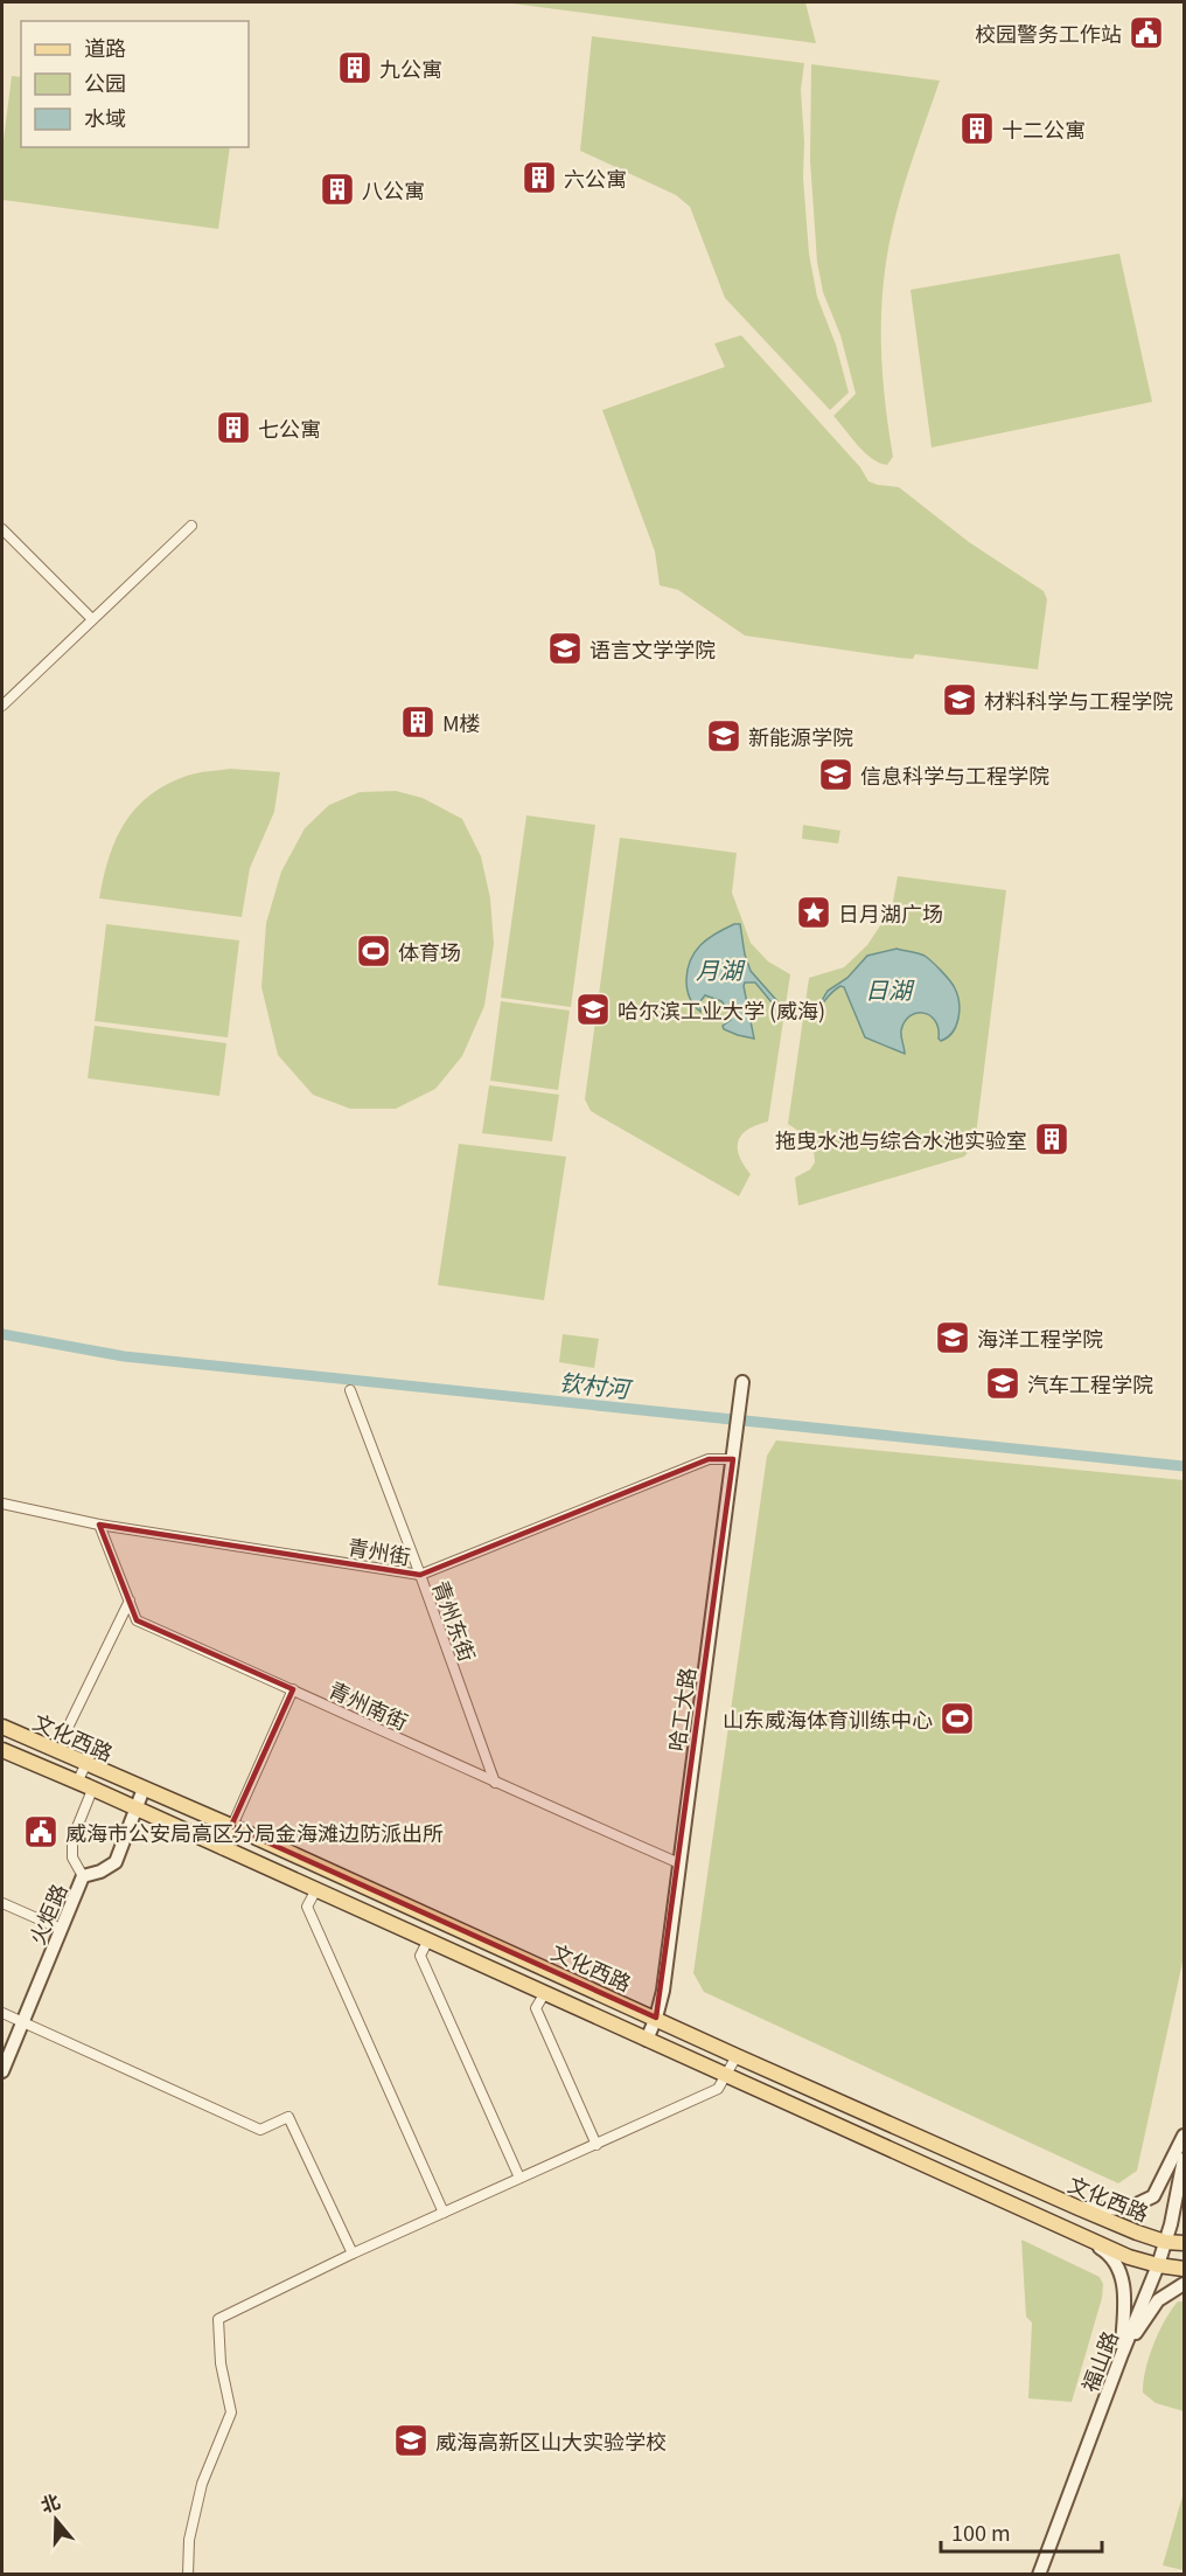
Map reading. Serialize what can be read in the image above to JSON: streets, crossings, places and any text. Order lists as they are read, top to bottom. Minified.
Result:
{"streets":{"main road":["哈工大路","文化西路","火炬路","福山路"],"street":["青州街","青州东街","青州南街"]},"crossings":[["青州街","青州东街"],["青州街","青州南街"],["青州街","哈工大路"],["青州东街","青州南街"],["青州南街","哈工大路"],["哈工大路","文化西路"],["文化西路","火炬路"],["文化西路","福山路"]],"water":["月湖","日湖","钦村河"],"places":{"public building":["校园警务工作站","威海市公安局高区分局金海滩边防派出所"],"building":["九公寓","十二公寓","六公寓","八公寓","七公寓","M楼","拖曳水池与综合水池实验室"],"school or university":["语言文学学院","材料科学与工程学院","新能源学院","信息科学与工程学院","哈尔滨工业大学 (威海)","海洋工程学院","汽车工程学院","威海高新区山大实验学校"],"place":["日月湖广场"],"sports":["体育场","山东威海体育训练中心"]},"legend":["道路","公园","水域"],"scale_bar":"100 m","north":"top"}
